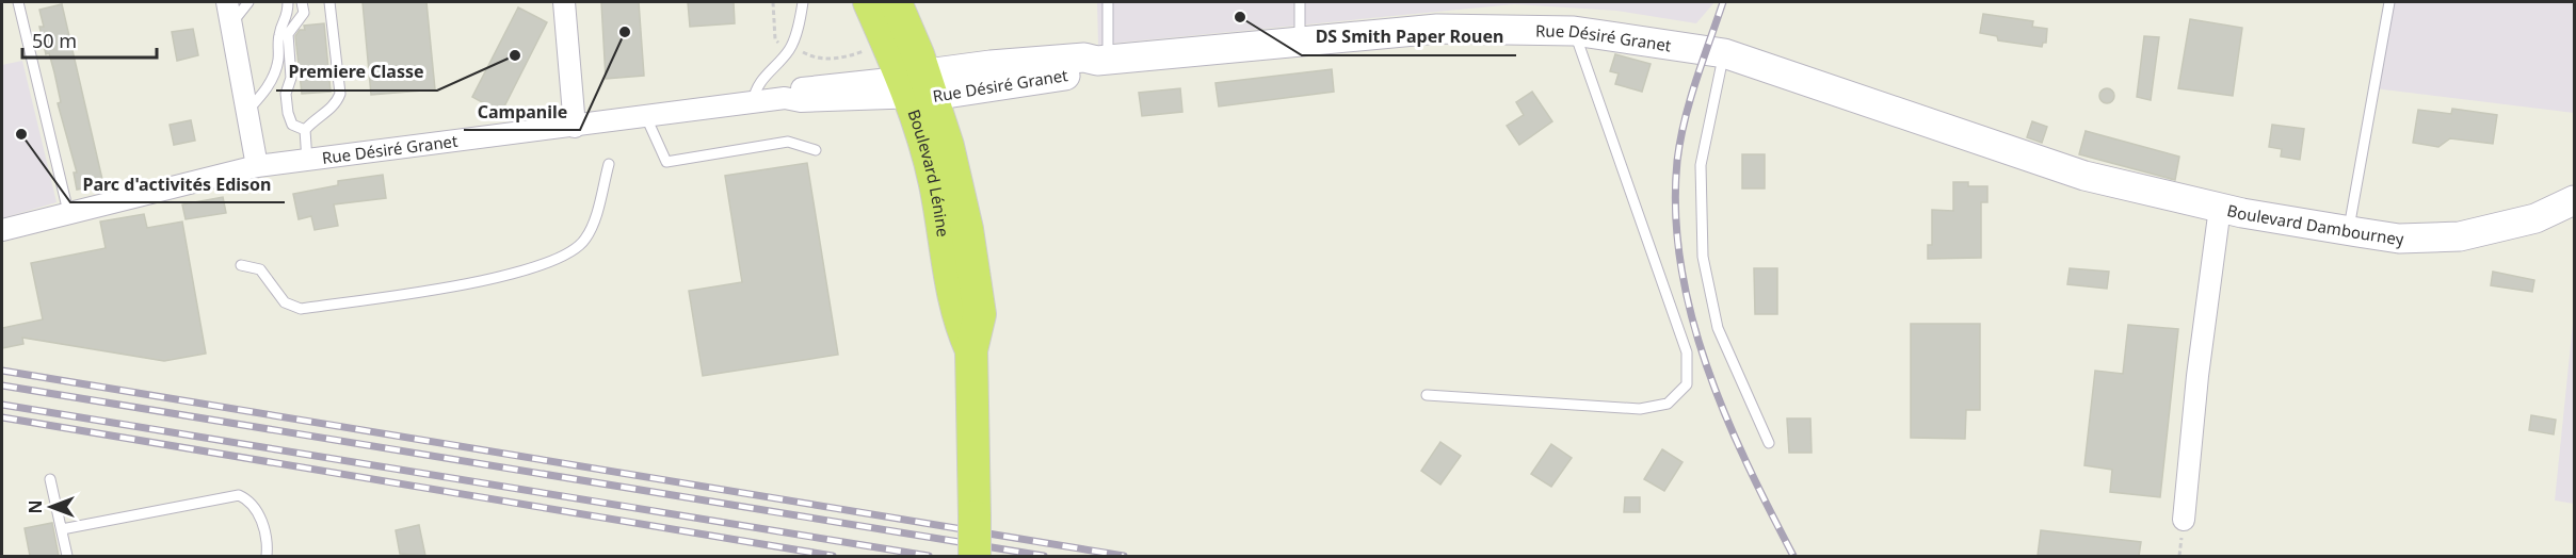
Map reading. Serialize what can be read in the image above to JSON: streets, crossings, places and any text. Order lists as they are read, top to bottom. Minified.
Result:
{"streets":{"main road":["Boulevard Lénine"],"street":["Rue Désiré Granet","Boulevard Dambourney"]},"crossings":[["Rue Désiré Granet","Boulevard Lénine"],["Rue Désiré Granet","Boulevard Dambourney"]],"places":["DS Smith Paper Rouen","Campanile","Premiere Classe","Parc d'activités Edison"],"scale_bar":"50 m","north":"left"}
